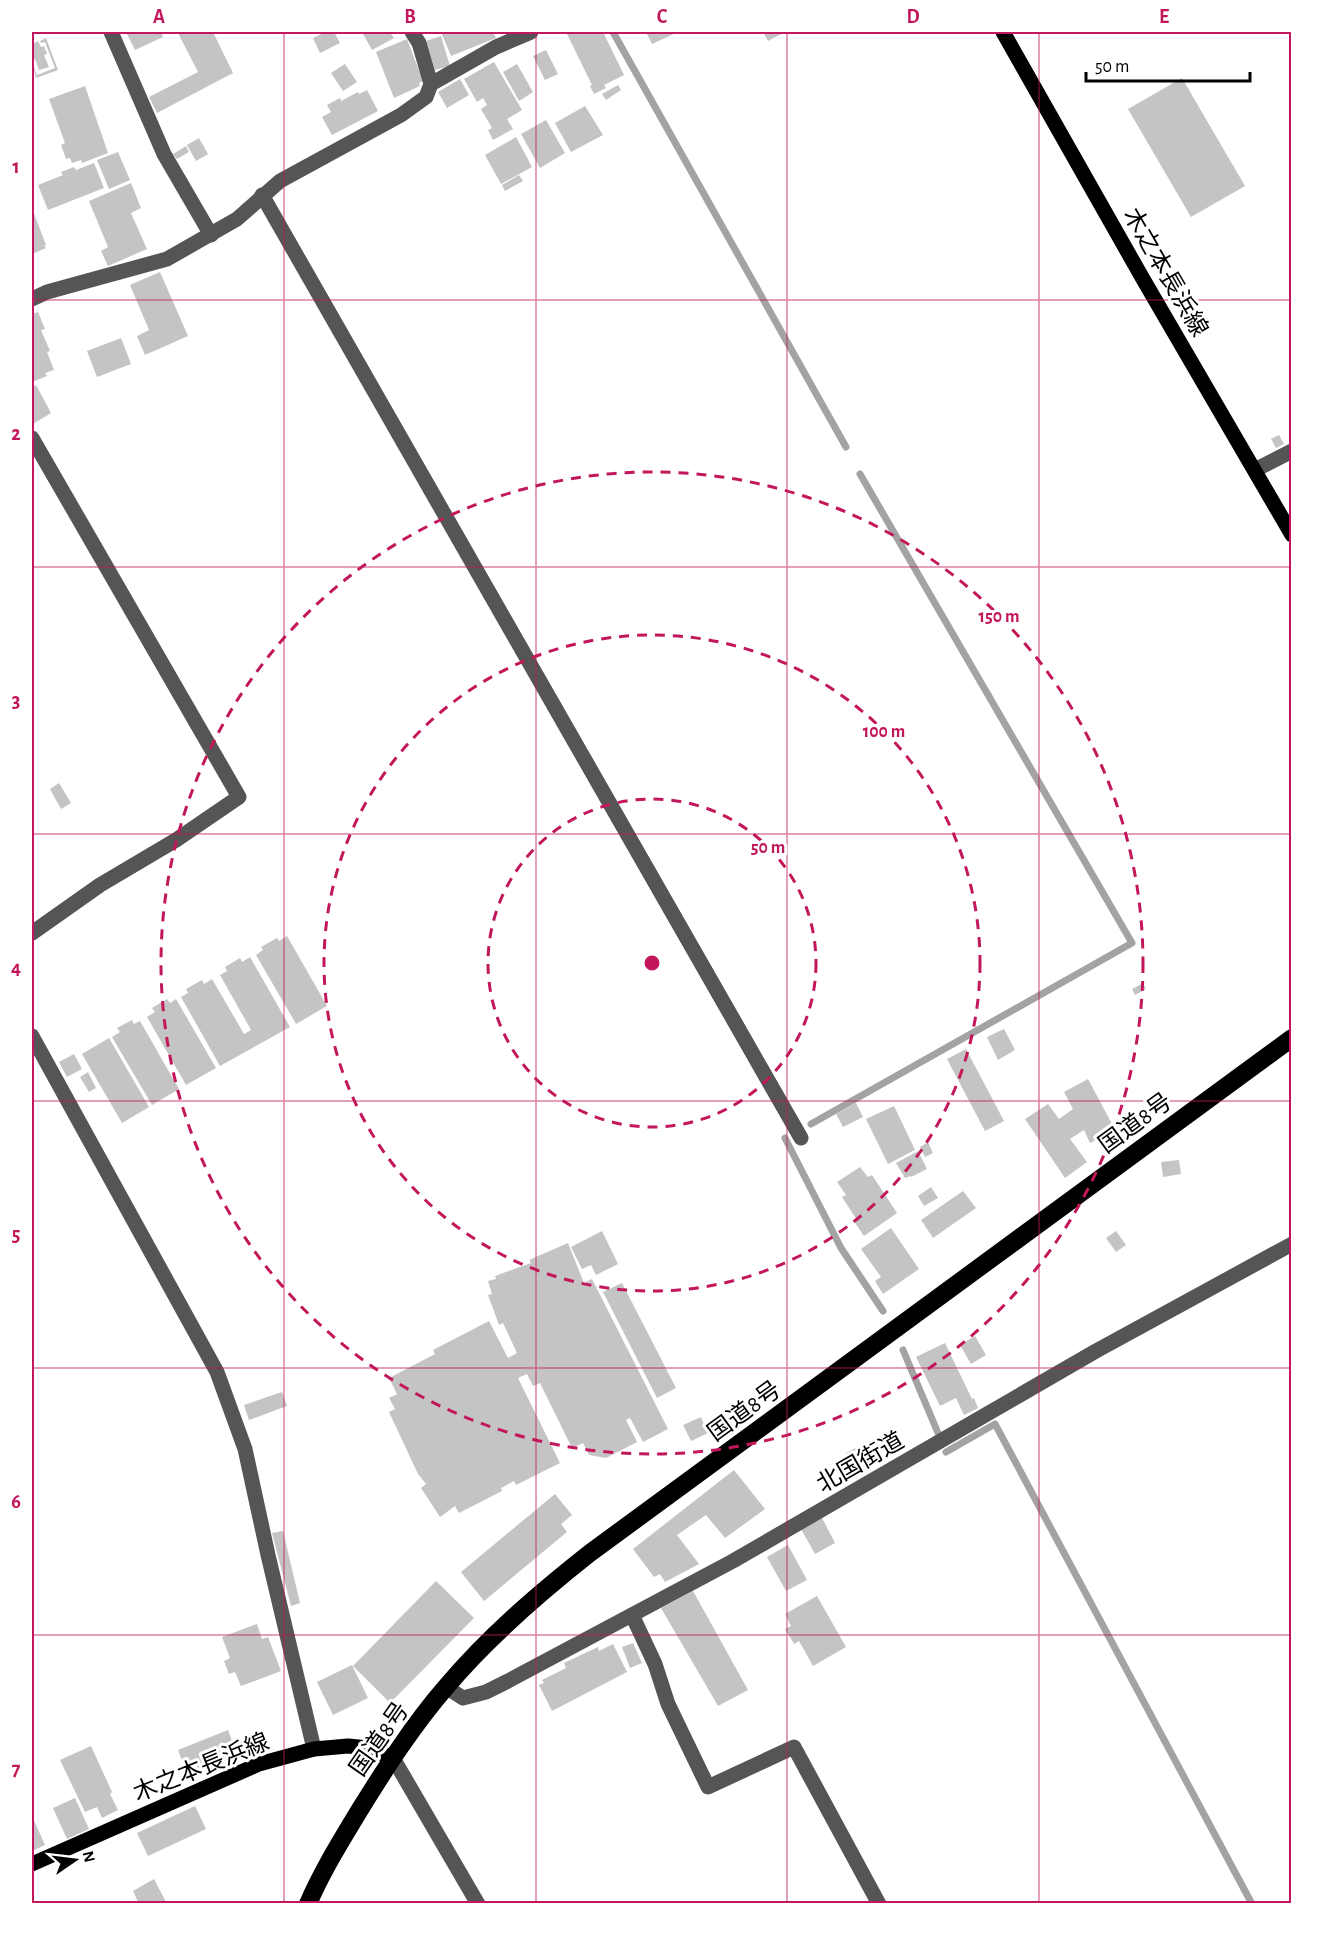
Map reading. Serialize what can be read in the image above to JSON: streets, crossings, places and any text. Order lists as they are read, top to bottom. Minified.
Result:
{"streets":{"highway":["国道8号"],"main road":["木之本長浜線"],"street":["北国街道"]},"crossings":[["木之本長浜線","国道8号"],["国道8号","北国街道"]],"scale_bar":"50 m","north":"right","grid":{"columns":["A","B","C","D","E"],"rows":["1","2","3","4","5","6","7"]},"rings":["150 m","100 m","50 m"]}
